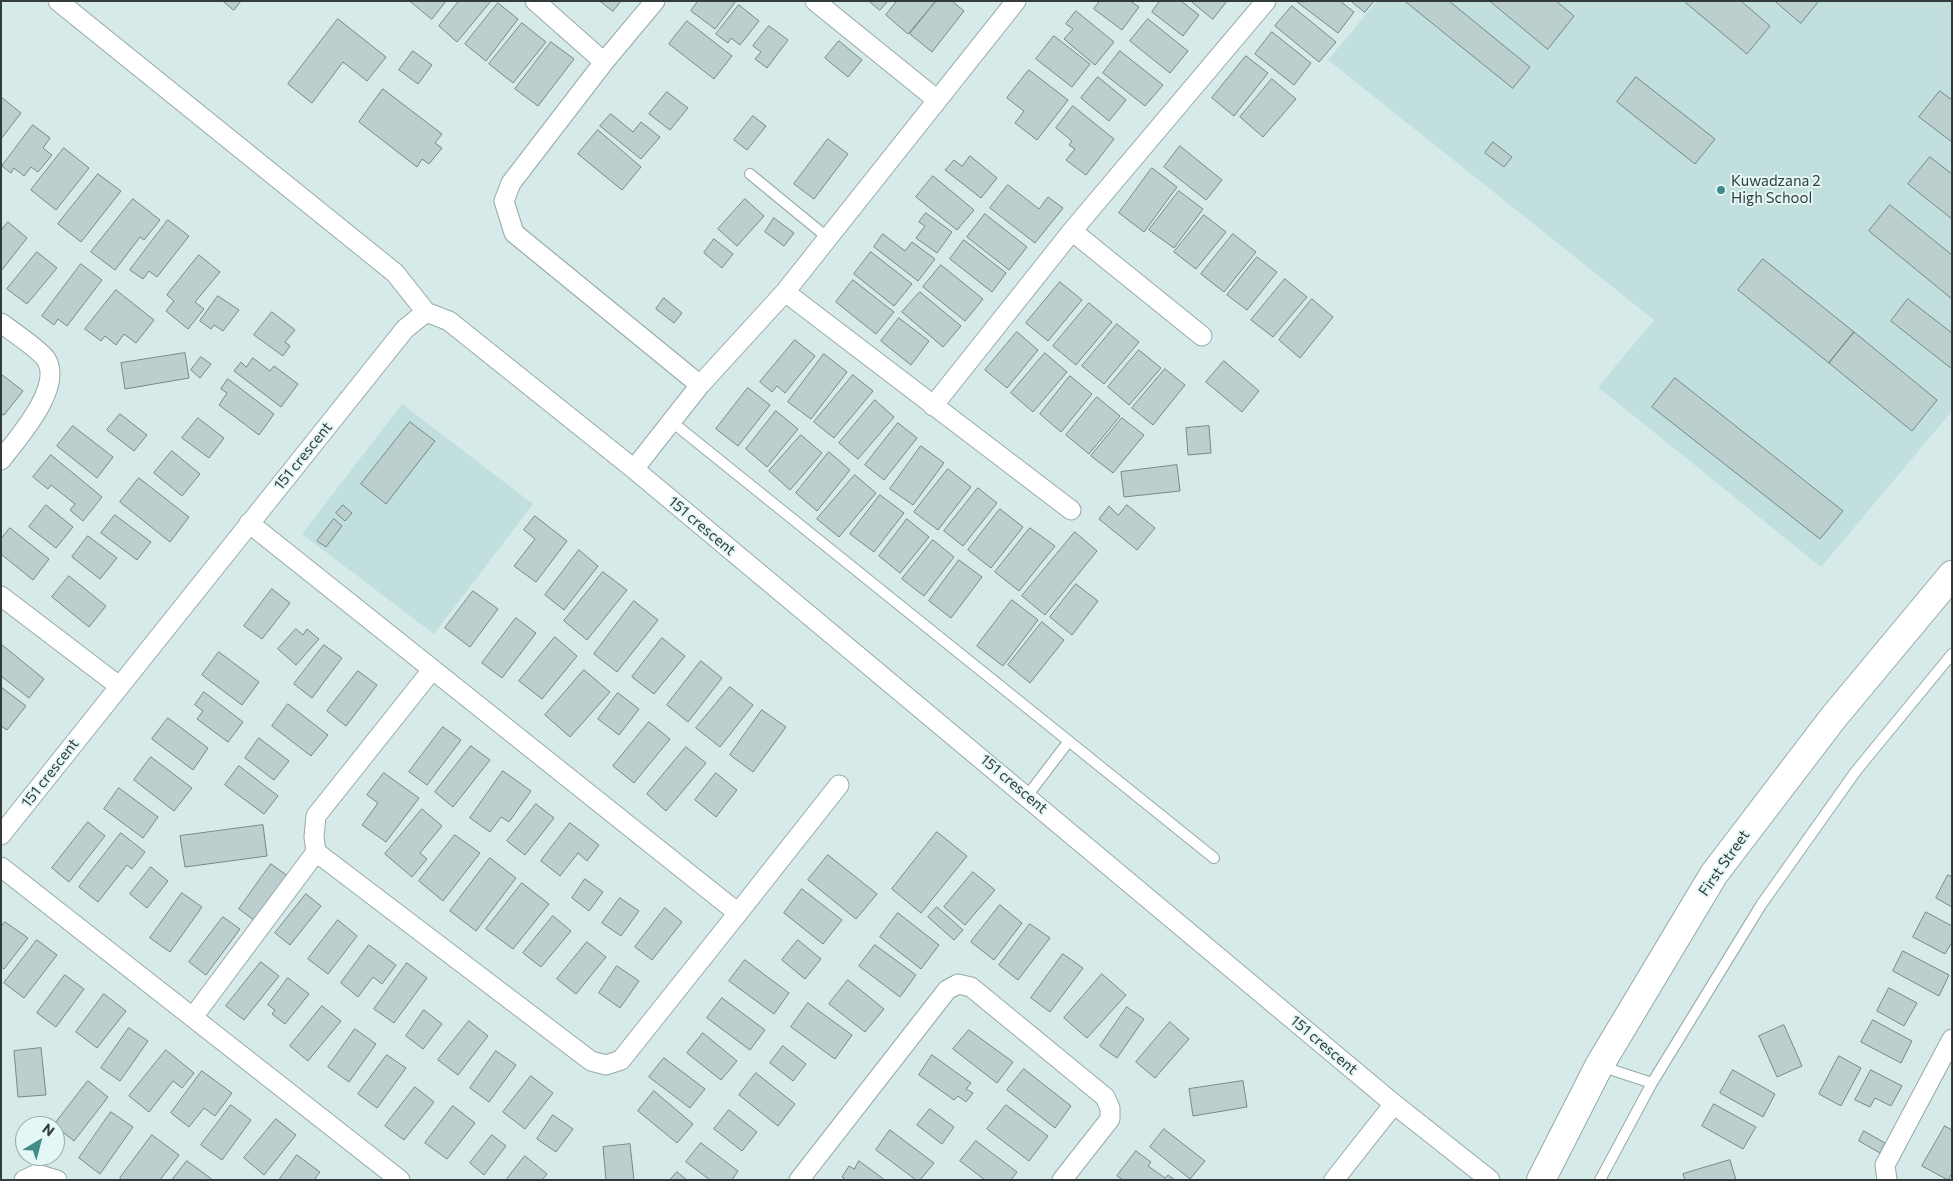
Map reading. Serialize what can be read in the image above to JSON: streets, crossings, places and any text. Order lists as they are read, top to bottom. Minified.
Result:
{"streets":{"street":["151 crescent","First Street"]},"places":["Kuwadzana 2 High School"],"north":"top right"}
